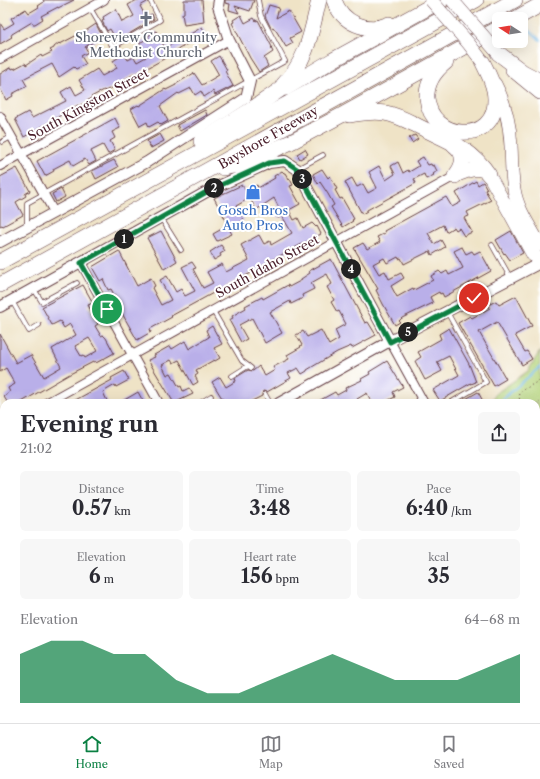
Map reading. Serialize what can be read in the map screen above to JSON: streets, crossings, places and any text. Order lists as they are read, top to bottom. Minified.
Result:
{"streets":{"highway":["Bayshore Freeway"],"street":["South Kingston Street","South Idaho Street"]},"places":{"church":["Shoreview Community Methodist Church"],"shop":["Gosch Bros Auto Pros"]},"north":"left","page":{"pins":["3","2","1","4","5"],"heading":["Evening run","21:02"],"stats":[["Distance","0.57 km"],["Time","3:48"],["Pace","6:40 /km"],["Elevation","6 m"],["Heart rate","156 bpm"],["kcal","35"]],"chart":["Elevation","64–68 m"],"tabs":["Home","Map","Saved"]}}
